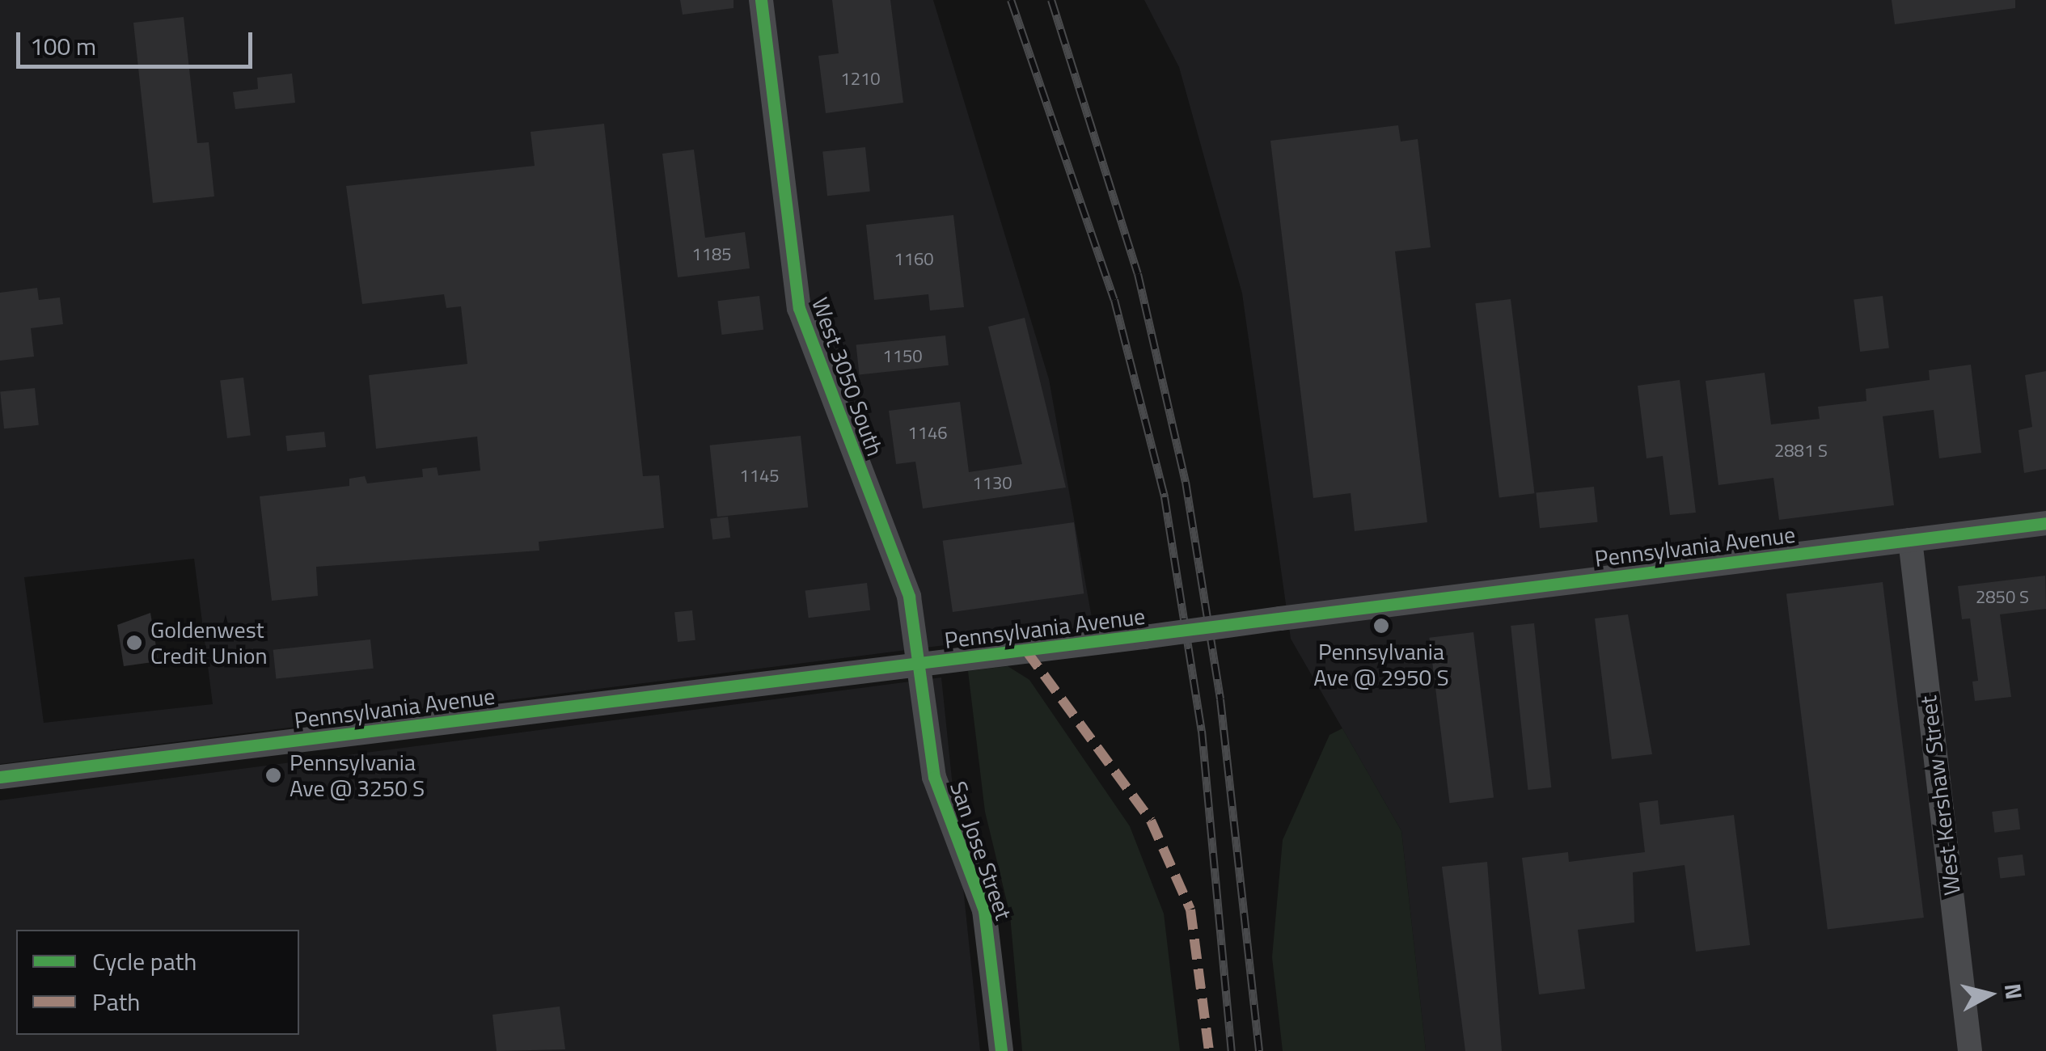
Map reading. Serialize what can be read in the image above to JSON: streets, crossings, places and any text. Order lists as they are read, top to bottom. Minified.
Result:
{"streets":{"street":["West 3050 South","Pennsylvania Avenue","West Kershaw Street","San Jose Street"]},"crossings":[["West 3050 South","Pennsylvania Avenue"],["West 3050 South","San Jose Street"],["Pennsylvania Avenue","West Kershaw Street"],["Pennsylvania Avenue","San Jose Street"]],"places":["Pennsylvania Ave @ 2950 S","Goldenwest Credit Union","Pennsylvania Ave @ 3250 S"],"house_numbers":["1210","1185","1160","1150","1146","2881 S","1145","1130","2850 S"],"legend":["Cycle path","Path"],"scale_bar":"100 m","north":"right"}
